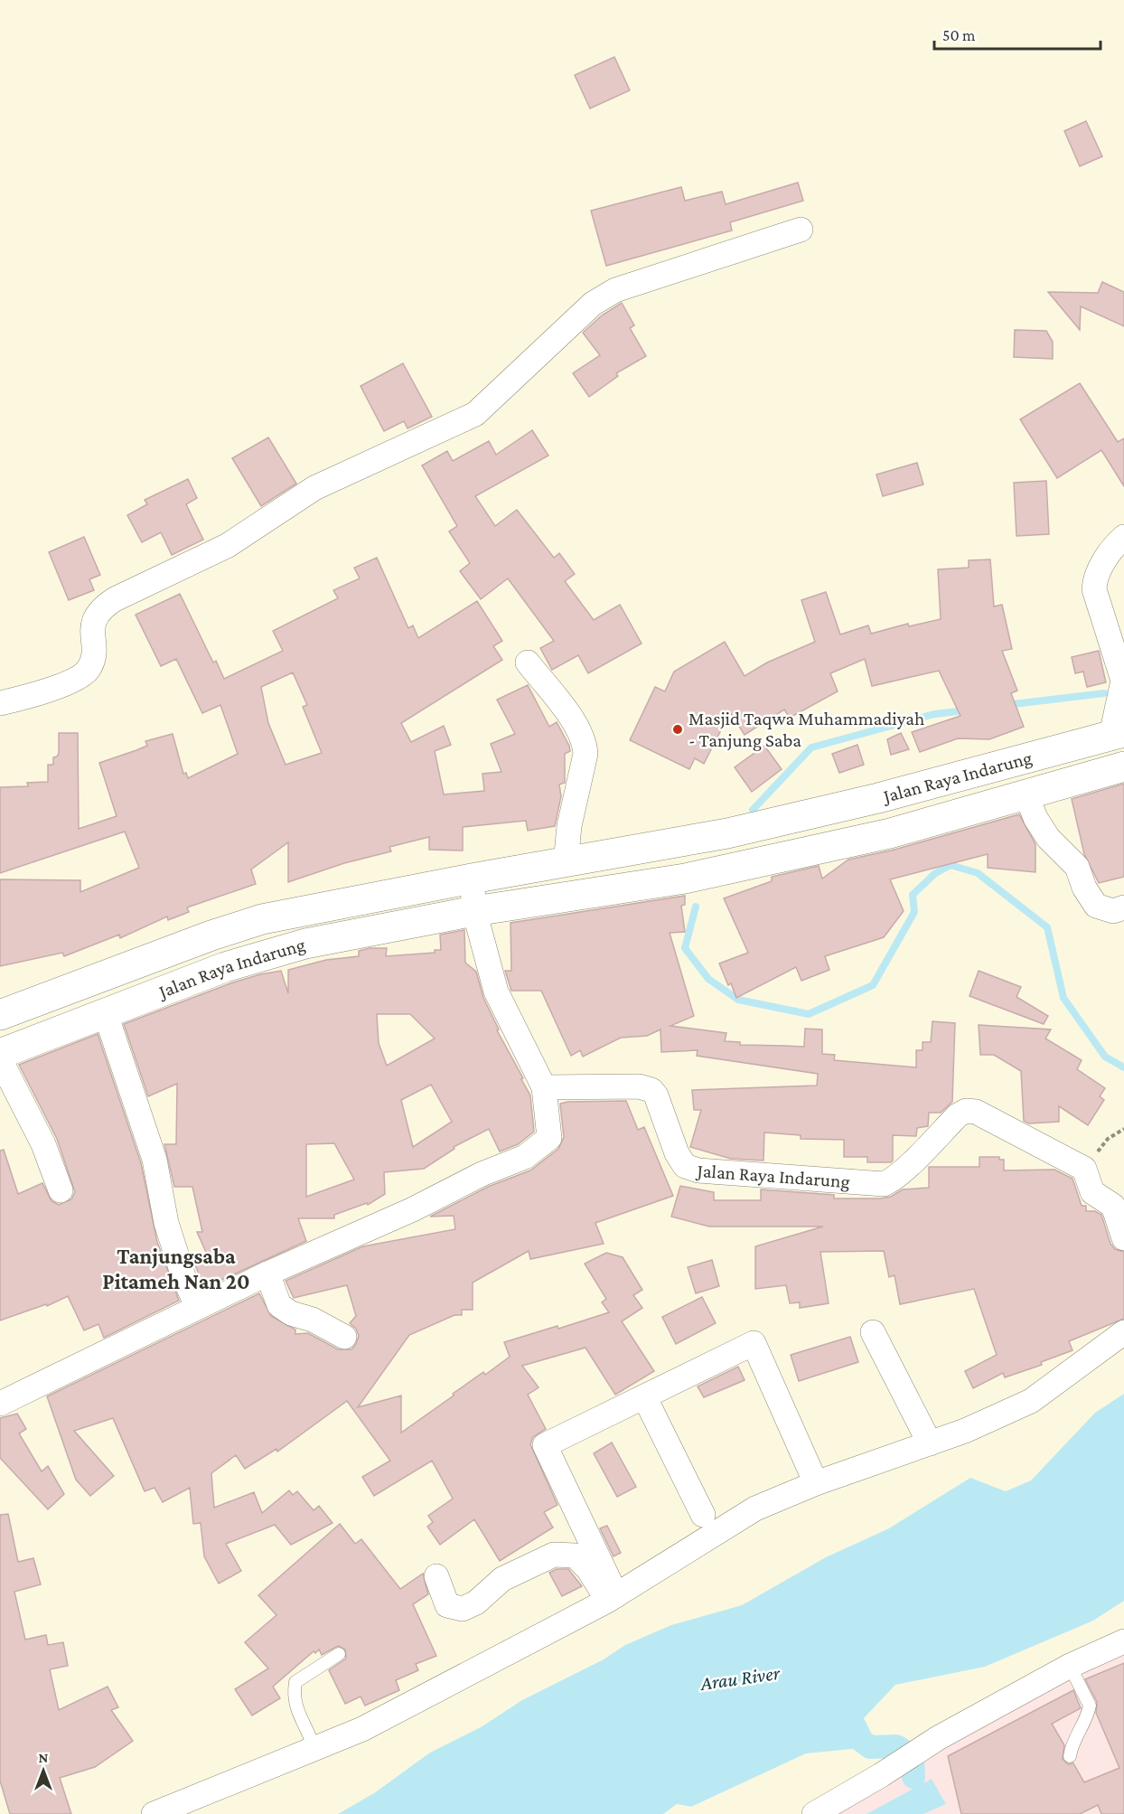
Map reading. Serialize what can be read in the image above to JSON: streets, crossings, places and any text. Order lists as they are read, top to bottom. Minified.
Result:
{"streets":{"highway":["Jalan Raya Indarung"]},"districts":["Tanjungsaba Pitameh Nan 20"],"water":["Arau River"],"places":["Masjid Taqwa Muhammadiyah - Tanjung Saba"],"scale_bar":"50 m","north":"top"}
